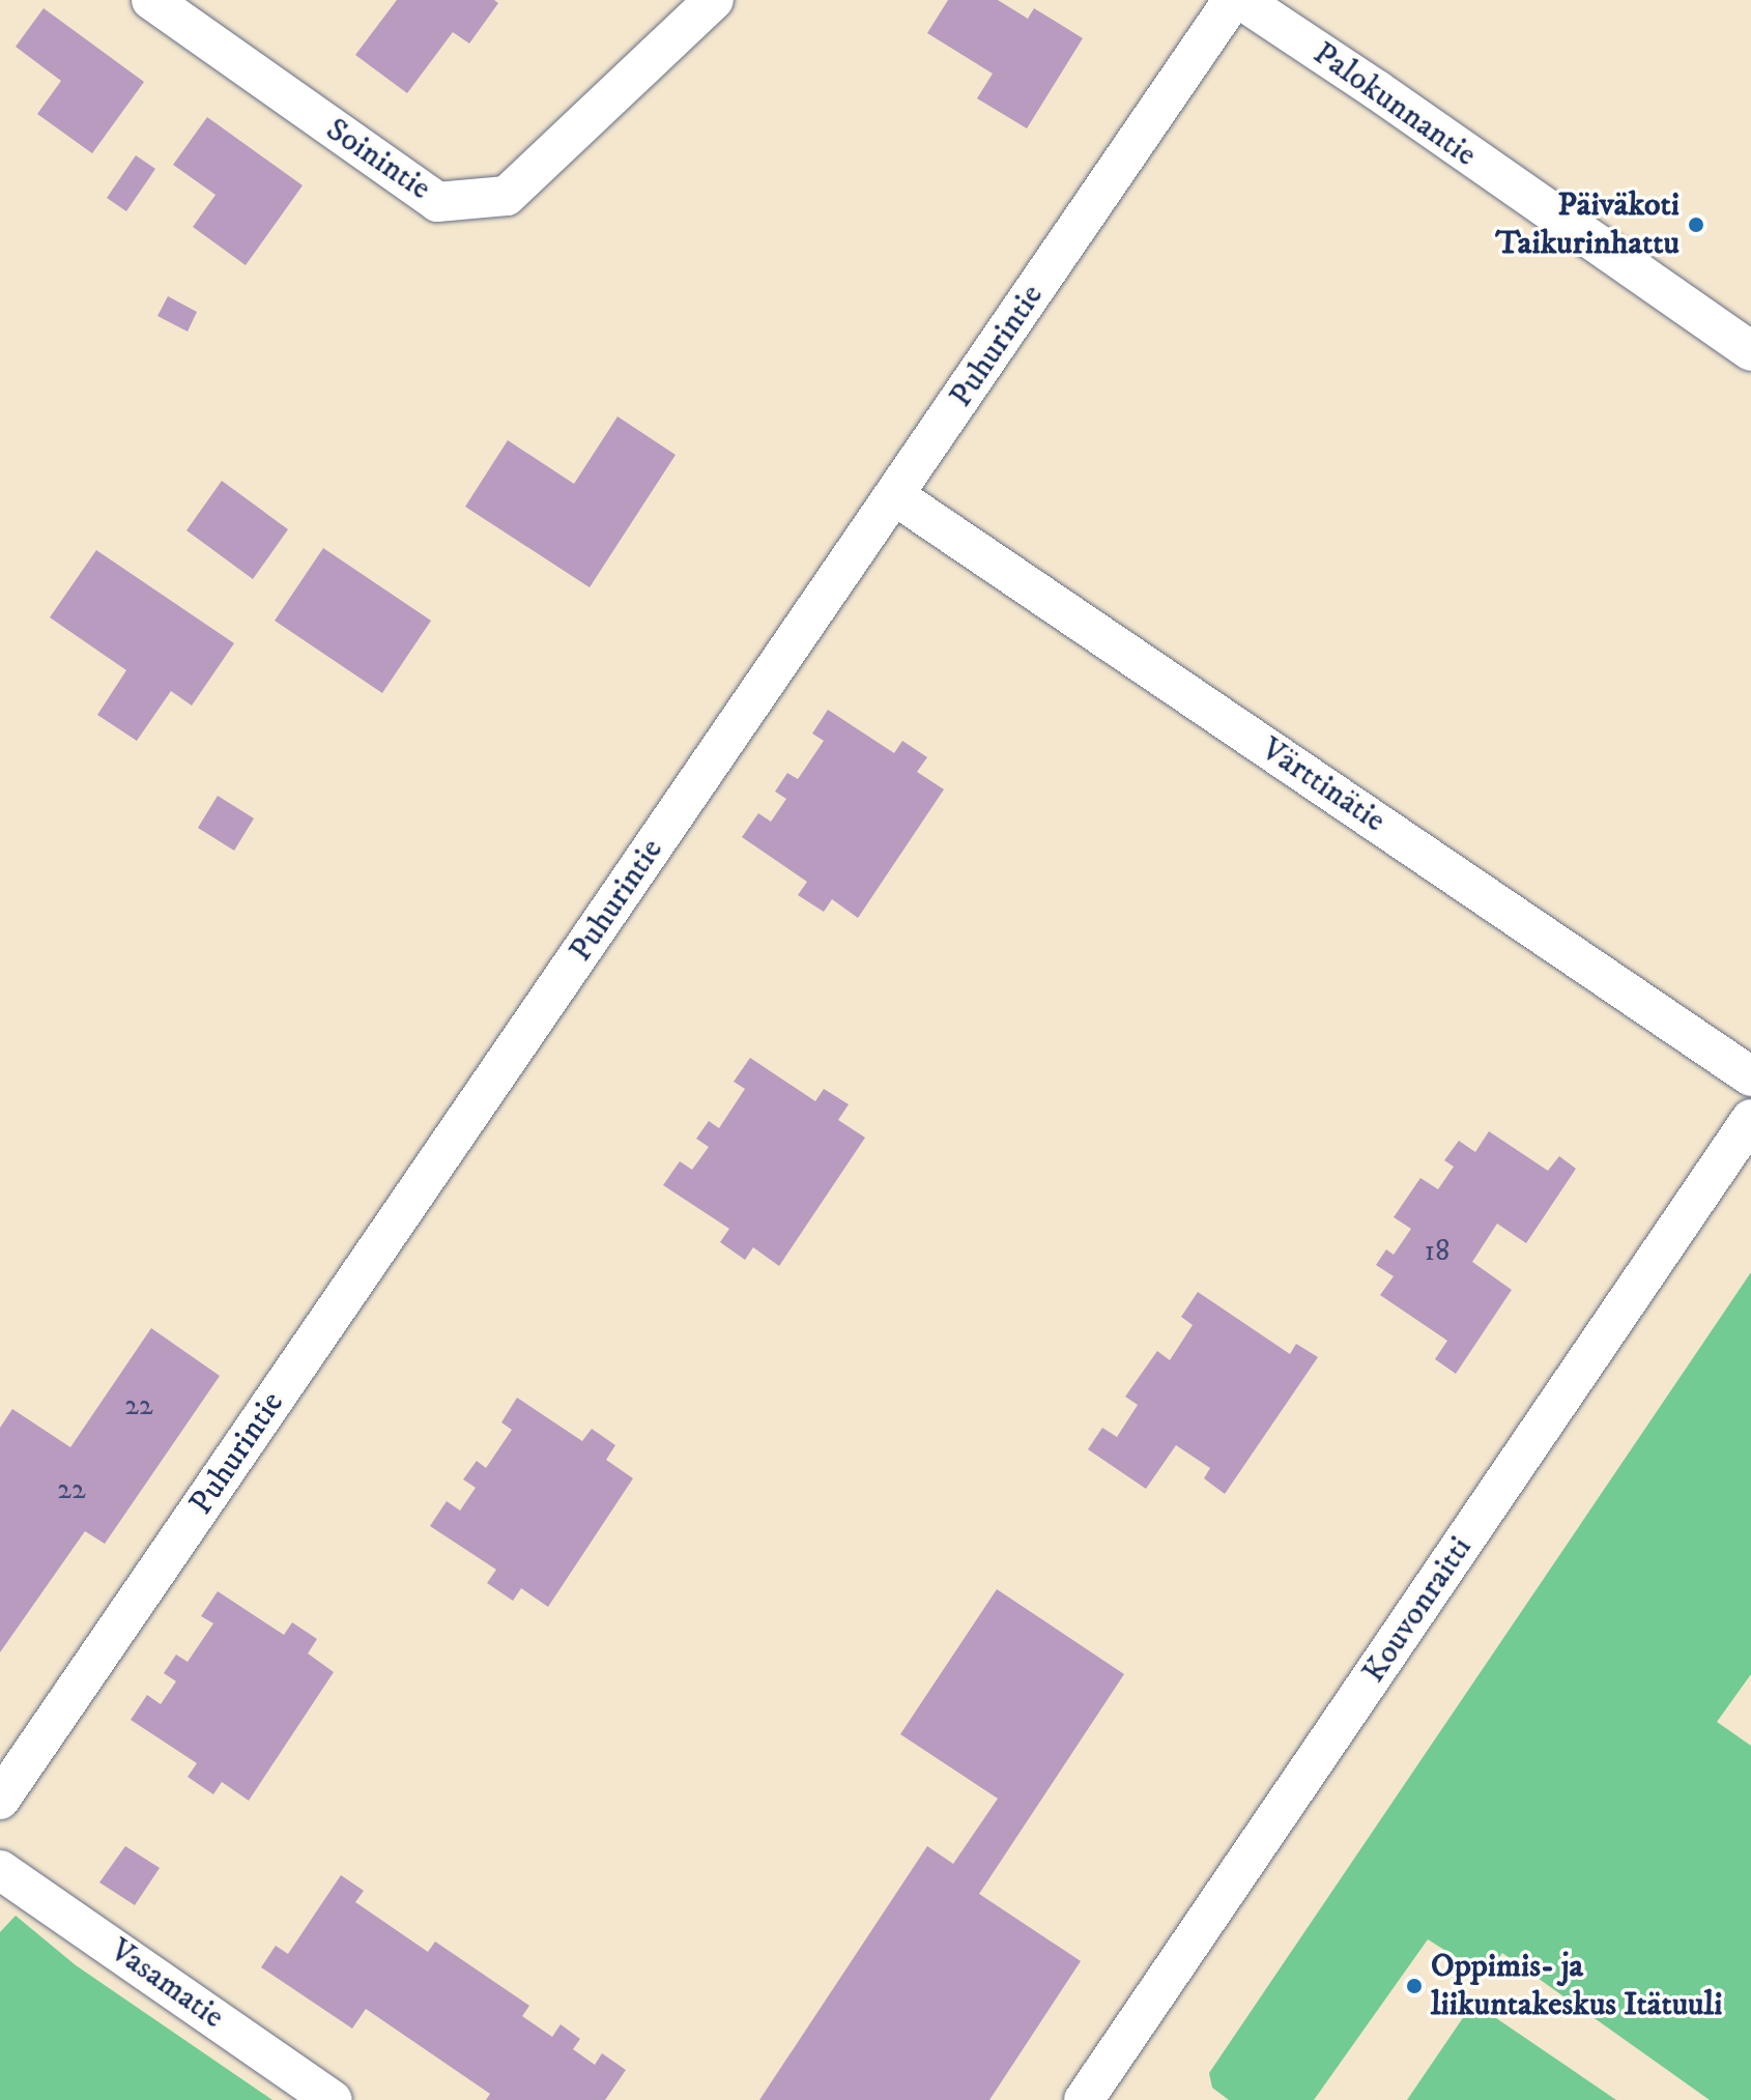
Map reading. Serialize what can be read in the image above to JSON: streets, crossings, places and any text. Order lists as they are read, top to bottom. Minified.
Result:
{"streets":{"street":["Palokunnantie","Soinintie","Puhurintie","Värttinätie","Kouvonraitti","Vasamatie"]},"crossings":[["Puhurintie","Värttinätie"]],"places":["Päiväkoti Taikurinhattu","Oppimis- ja liikuntakeskus Itätuuli"],"house_numbers":["18","22","22"]}
